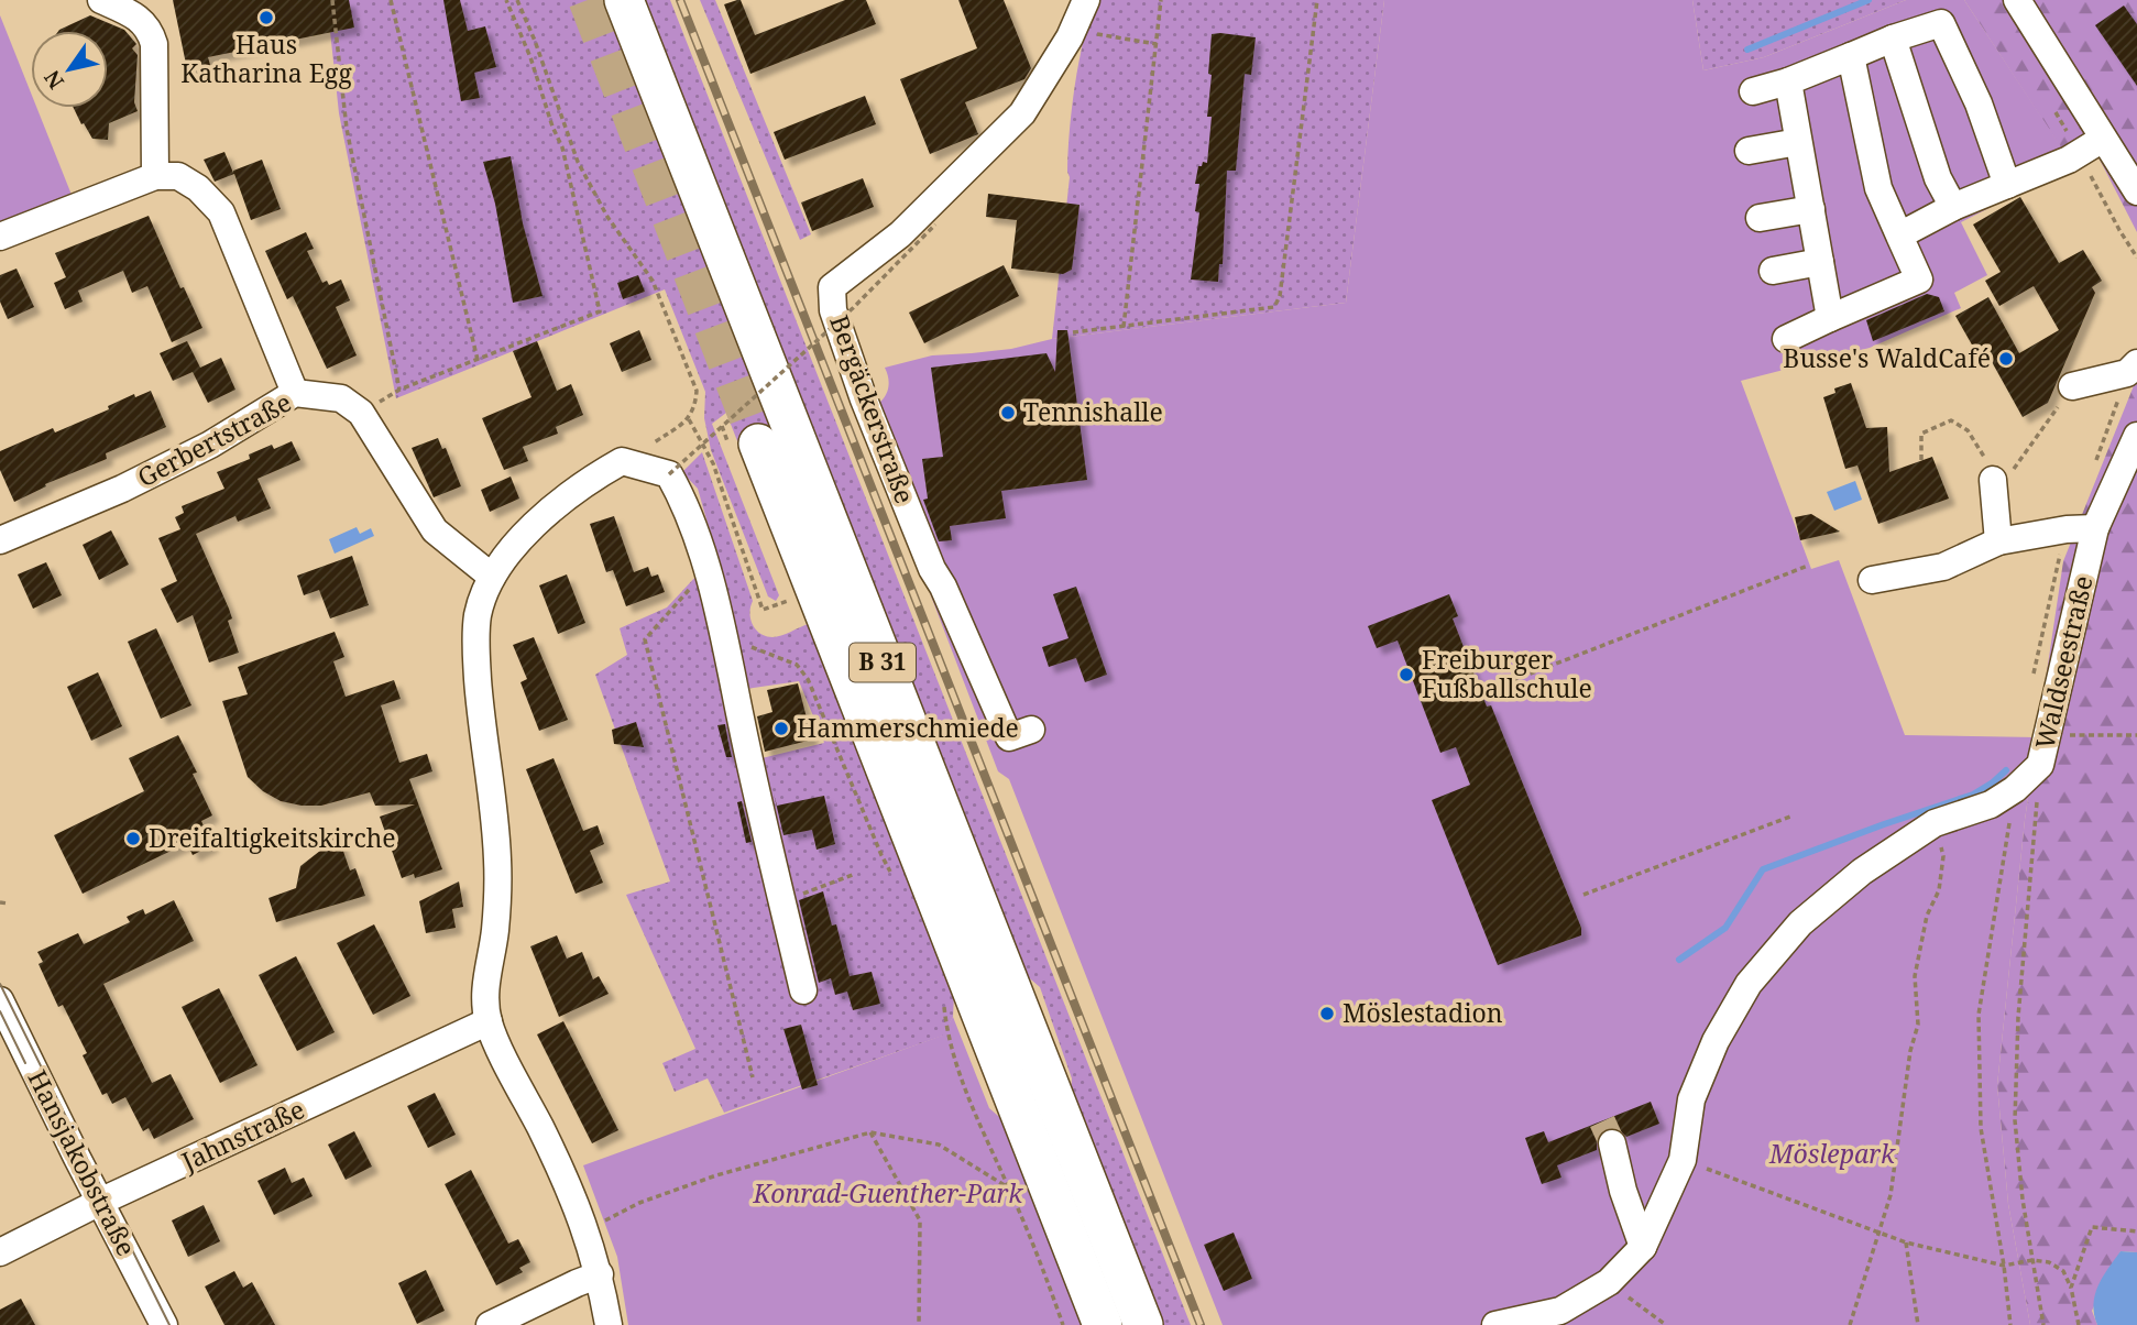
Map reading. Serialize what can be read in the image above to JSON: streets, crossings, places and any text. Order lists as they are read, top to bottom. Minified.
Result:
{"streets":{"highway":["B 31"],"street":["Bergäckerstraße","Gerbertstraße","Waldseestraße","Jahnstraße","Hansjakobstraße"]},"crossings":[["Jahnstraße","Hansjakobstraße"]],"parks":["Möslepark","Konrad-Guenther-Park"],"places":["Haus Katharina Egg","Busse's WaldCafé","Tennishalle","Freiburger Fußballschule","Hammerschmiede","Dreifaltigkeitskirche","Möslestadion"],"north":"bottom left"}
